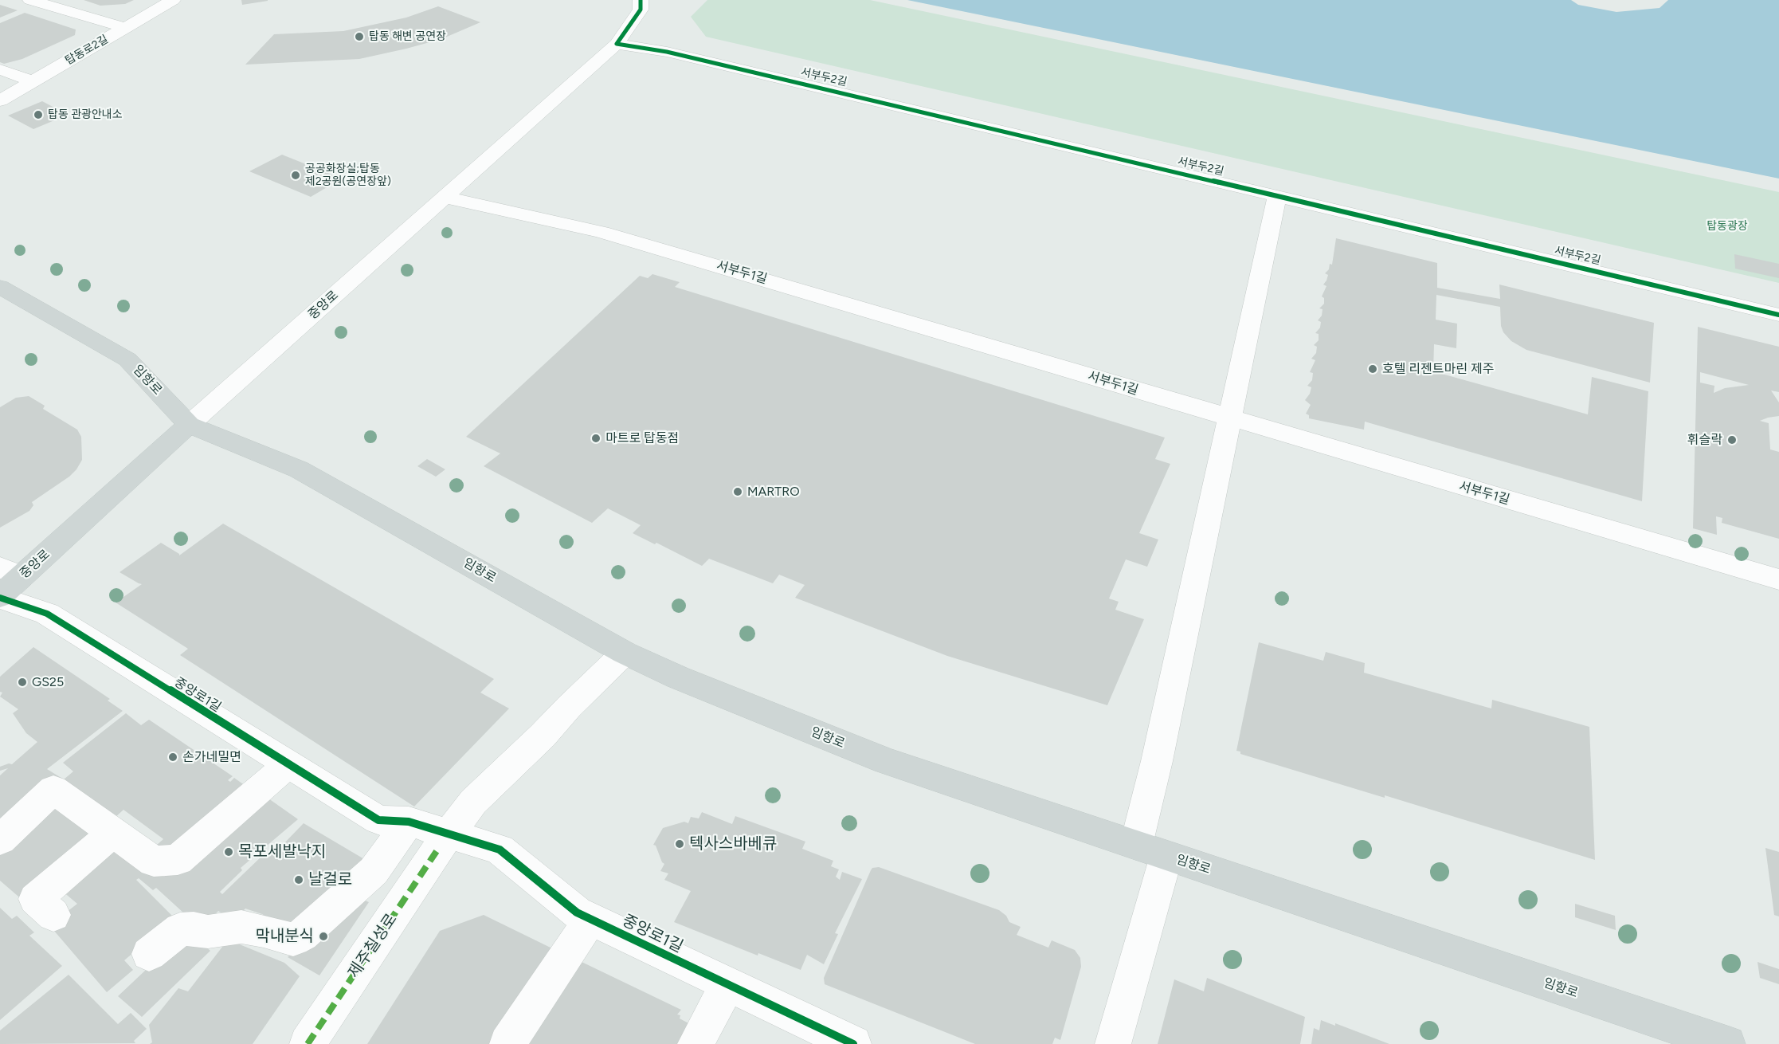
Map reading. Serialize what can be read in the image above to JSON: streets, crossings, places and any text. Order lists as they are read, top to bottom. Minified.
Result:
{"streets":{"main road":["중앙로","임항로"],"street":["탑동로2길","서부두2길","서부두1길","중앙로1길","제주칠성로"]},"crossings":[["서부두2길","중앙로"],["서부두1길","중앙로"],["중앙로","임항로"],["중앙로","중앙로1길"],["임항로","제주칠성로"],["중앙로1길","제주칠성로"]],"parks":["탑동광장"],"places":["탑동 해변 공연장","탑동 관광안내소","공공화장실;탑동 제2공원(공연장앞)","호텔 리젠트마린 제주","마트로 탑동점","휘슬락","MARTRO","GS25","손가네밀면","텍사스바베큐","목포세발낙지","날걸로","막내분식"]}
